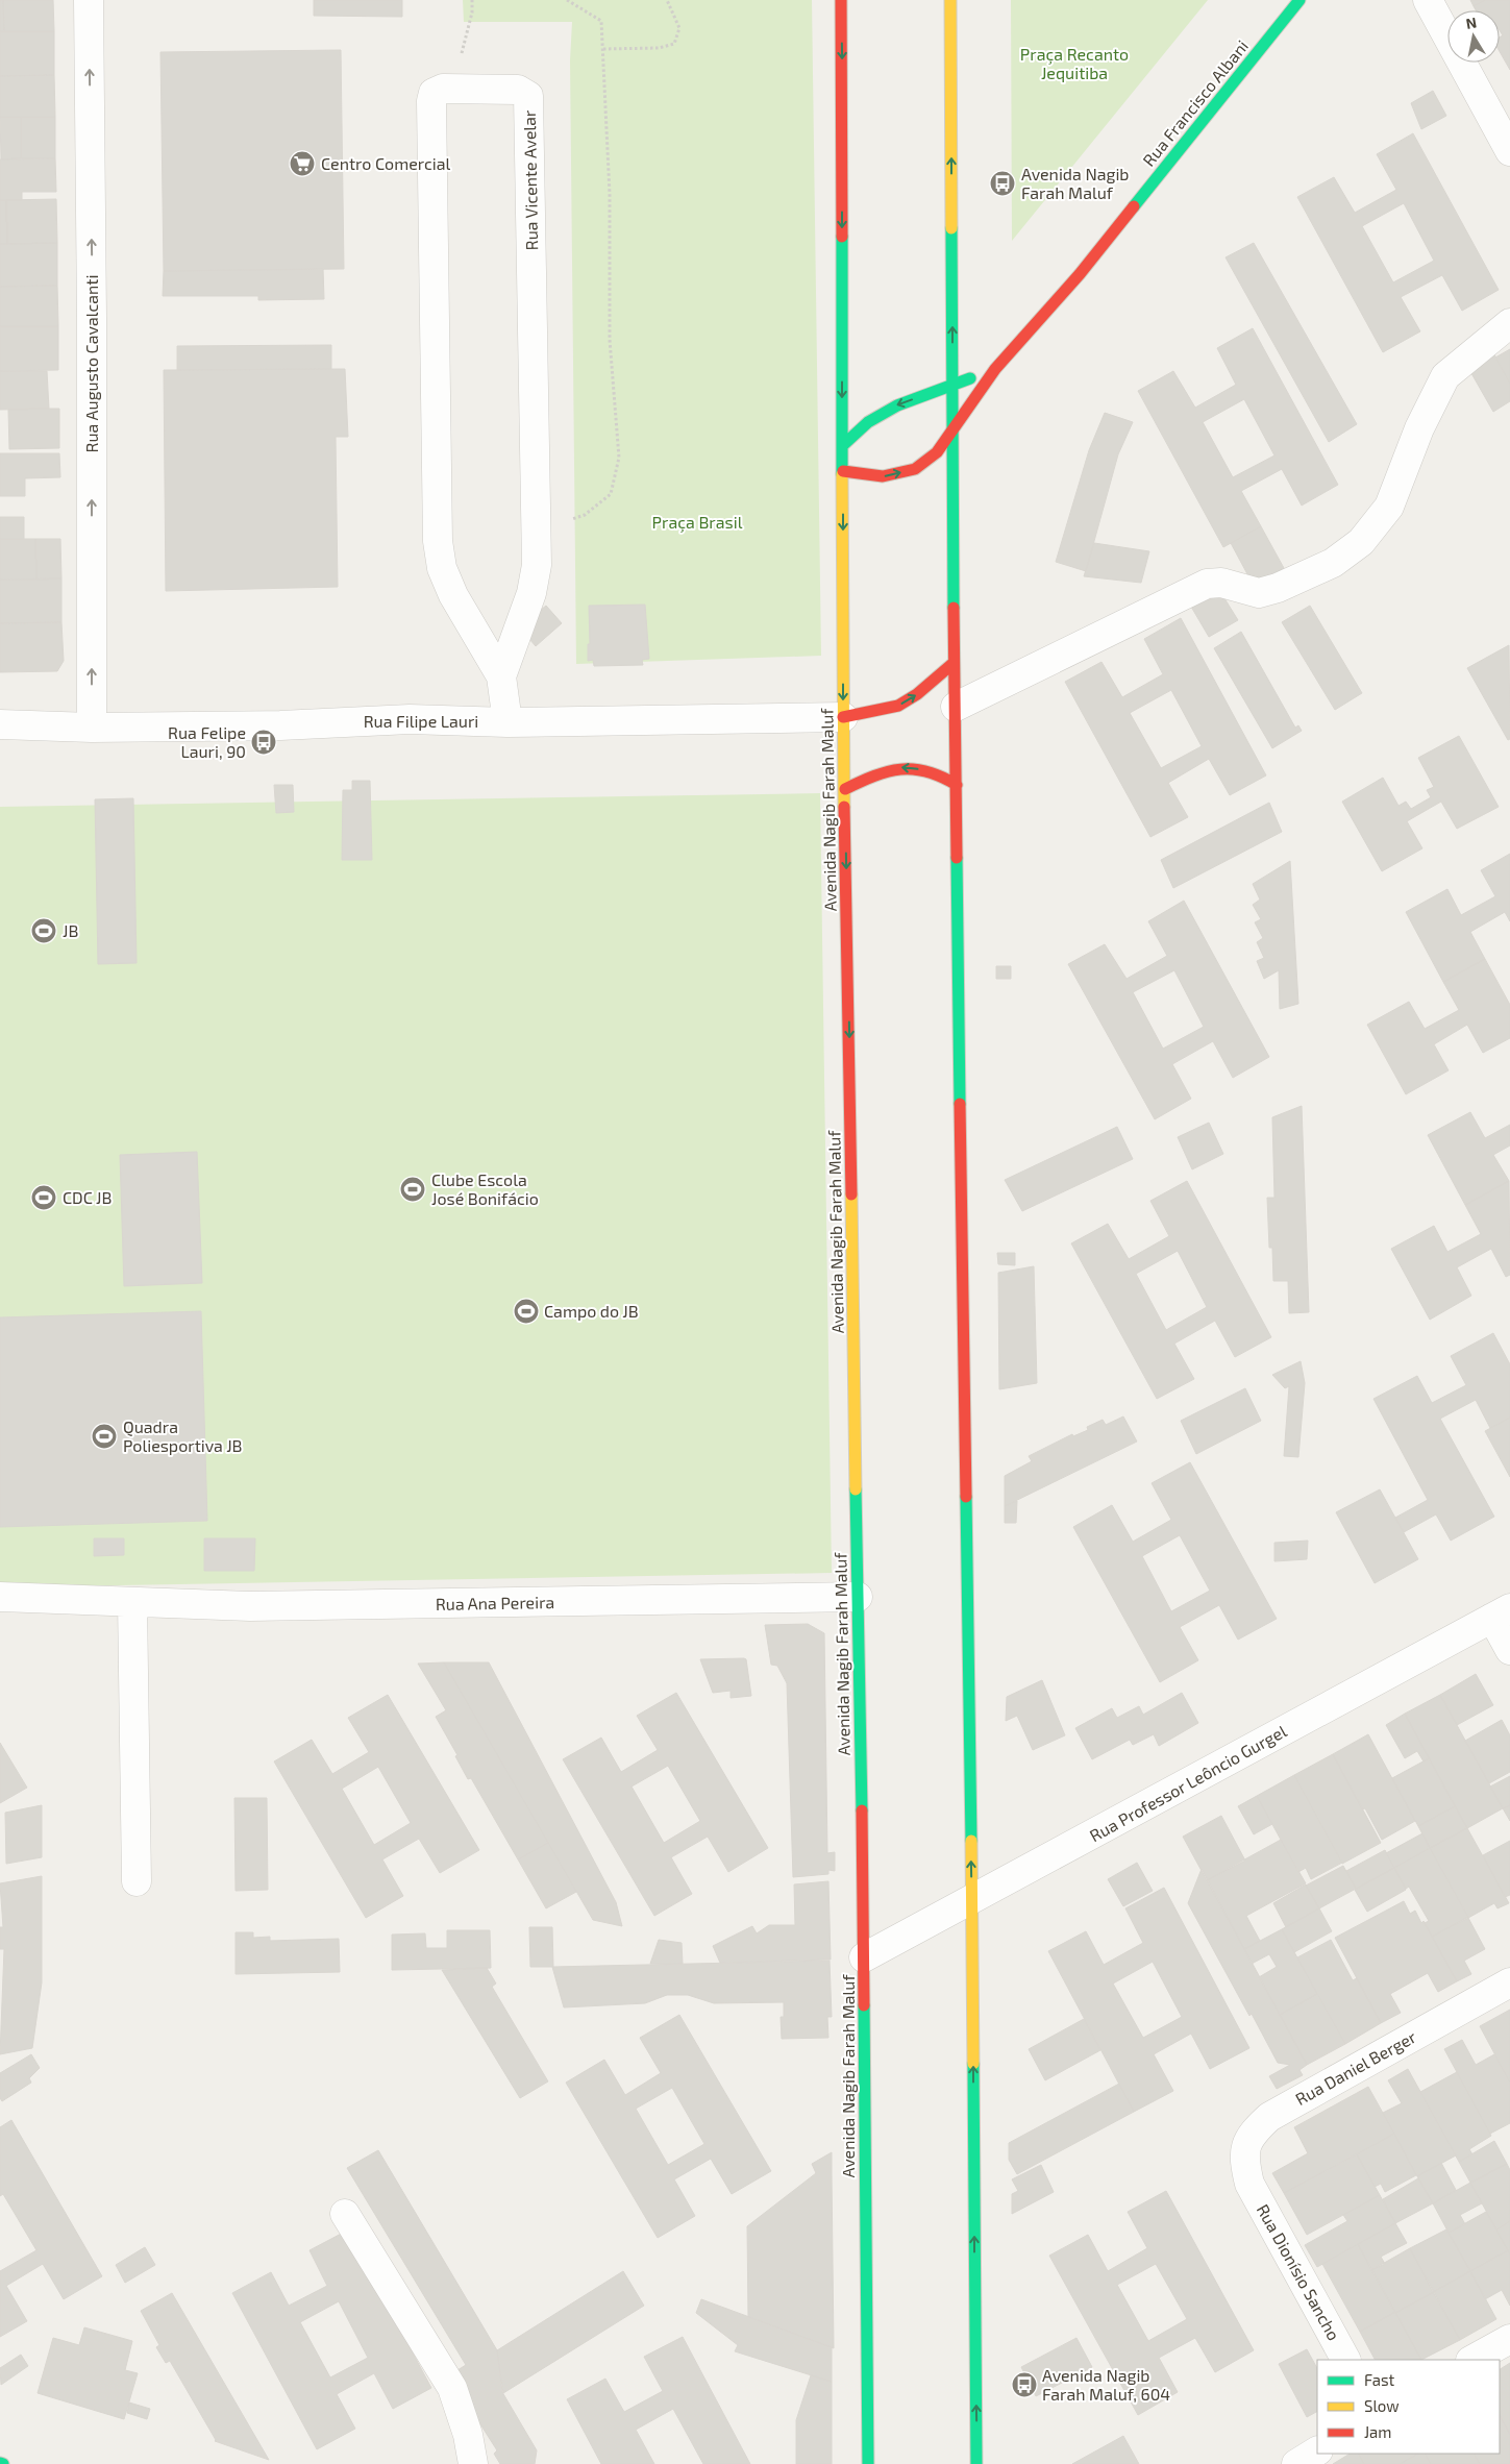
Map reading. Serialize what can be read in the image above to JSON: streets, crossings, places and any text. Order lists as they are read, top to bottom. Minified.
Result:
{"streets":{"main road":["Rua Francisco Albani","Avenida Nagib Farah Maluf"],"street":["Rua Vicente Avelar","Rua Augusto Cavalcanti","Rua Filipe Lauri","Rua Ana Pereira","Rua Professor Leôncio Gurgel","Rua Daniel Berger","Rua Dionísio Sancho"]},"crossings":[["Rua Francisco Albani","Avenida Nagib Farah Maluf"],["Rua Vicente Avelar","Rua Filipe Lauri"],["Rua Augusto Cavalcanti","Rua Filipe Lauri"],["Rua Filipe Lauri","Avenida Nagib Farah Maluf"],["Avenida Nagib Farah Maluf","Rua Ana Pereira"],["Avenida Nagib Farah Maluf","Rua Professor Leôncio Gurgel"],["Rua Daniel Berger","Rua Dionísio Sancho"]],"one_way":["Rua Augusto Cavalcanti","Avenida Nagib Farah Maluf"],"parks":["Praça Recanto Jequitiba","Praça Brasil"],"places":{"supermarket":["Centro Comercial"],"bus stop":["Avenida Nagib Farah Maluf","Rua Felipe Lauri, 90","Avenida Nagib Farah Maluf, 604"],"sports":["JB","Clube Escola José Bonifácio","CDC JB","Campo do JB","Quadra Poliesportiva JB"]},"legend":["Fast","Slow","Jam"],"north":"top"}
